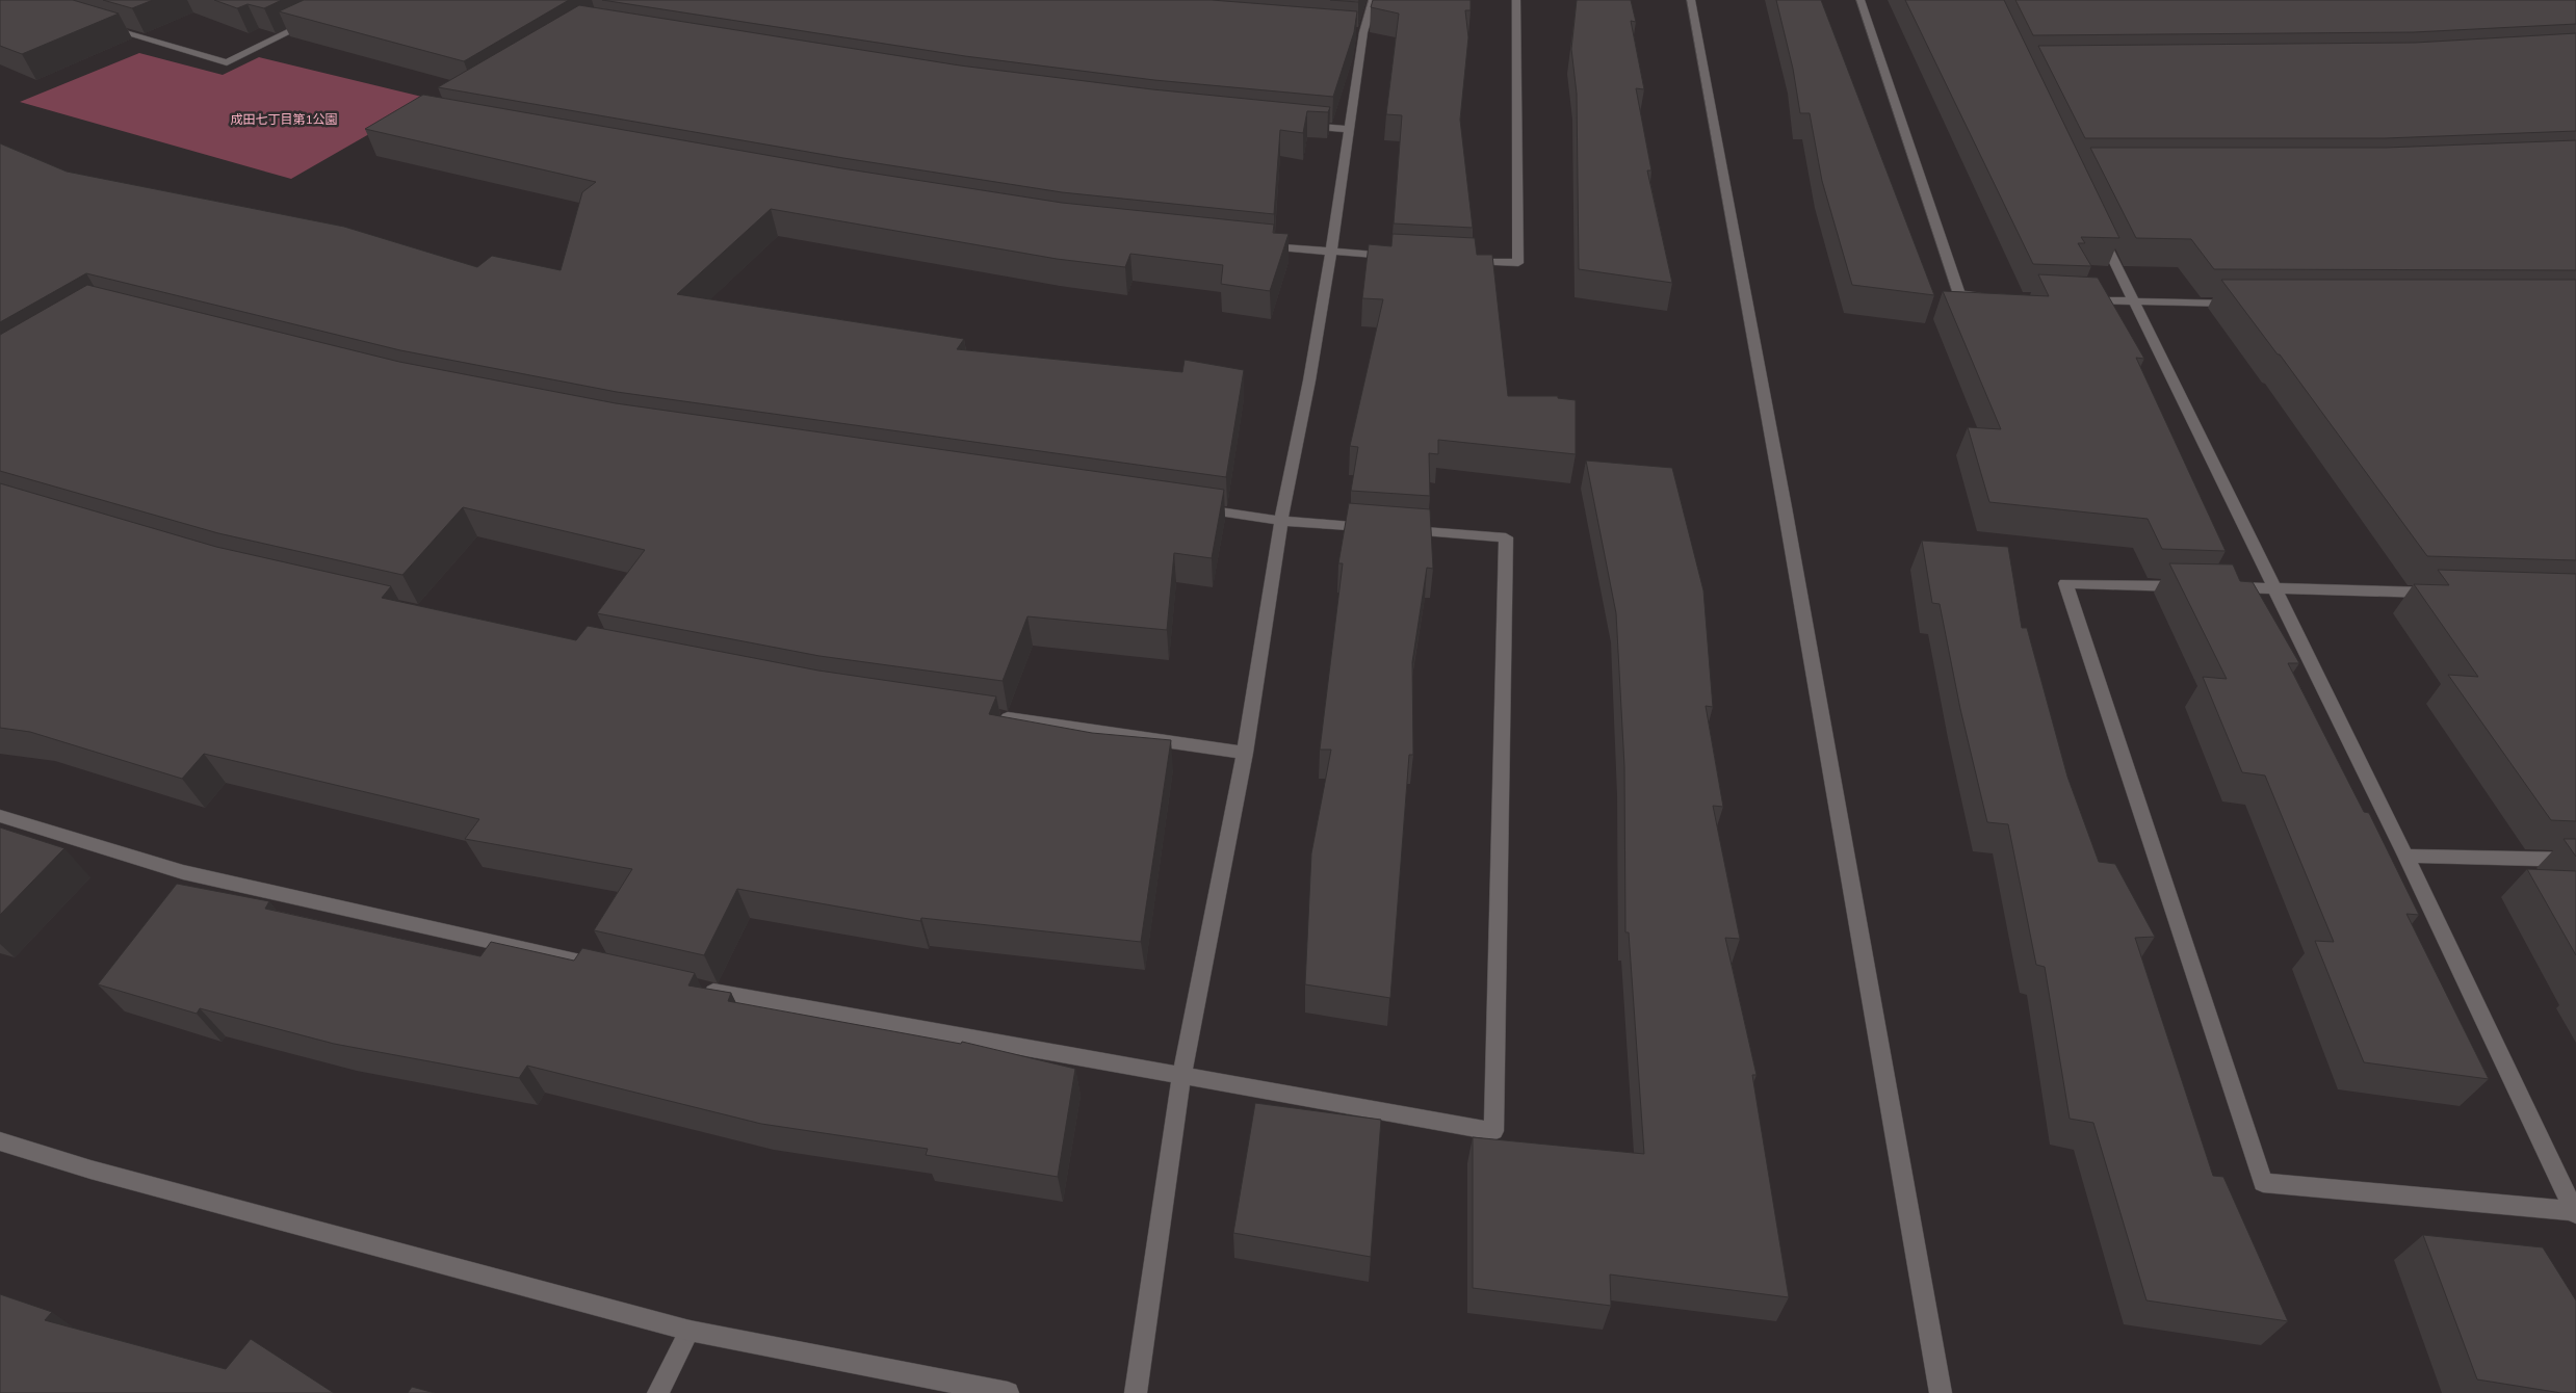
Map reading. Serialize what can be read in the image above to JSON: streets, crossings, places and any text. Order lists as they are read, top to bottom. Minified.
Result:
{"parks":["成田七丁目第1公園"]}
